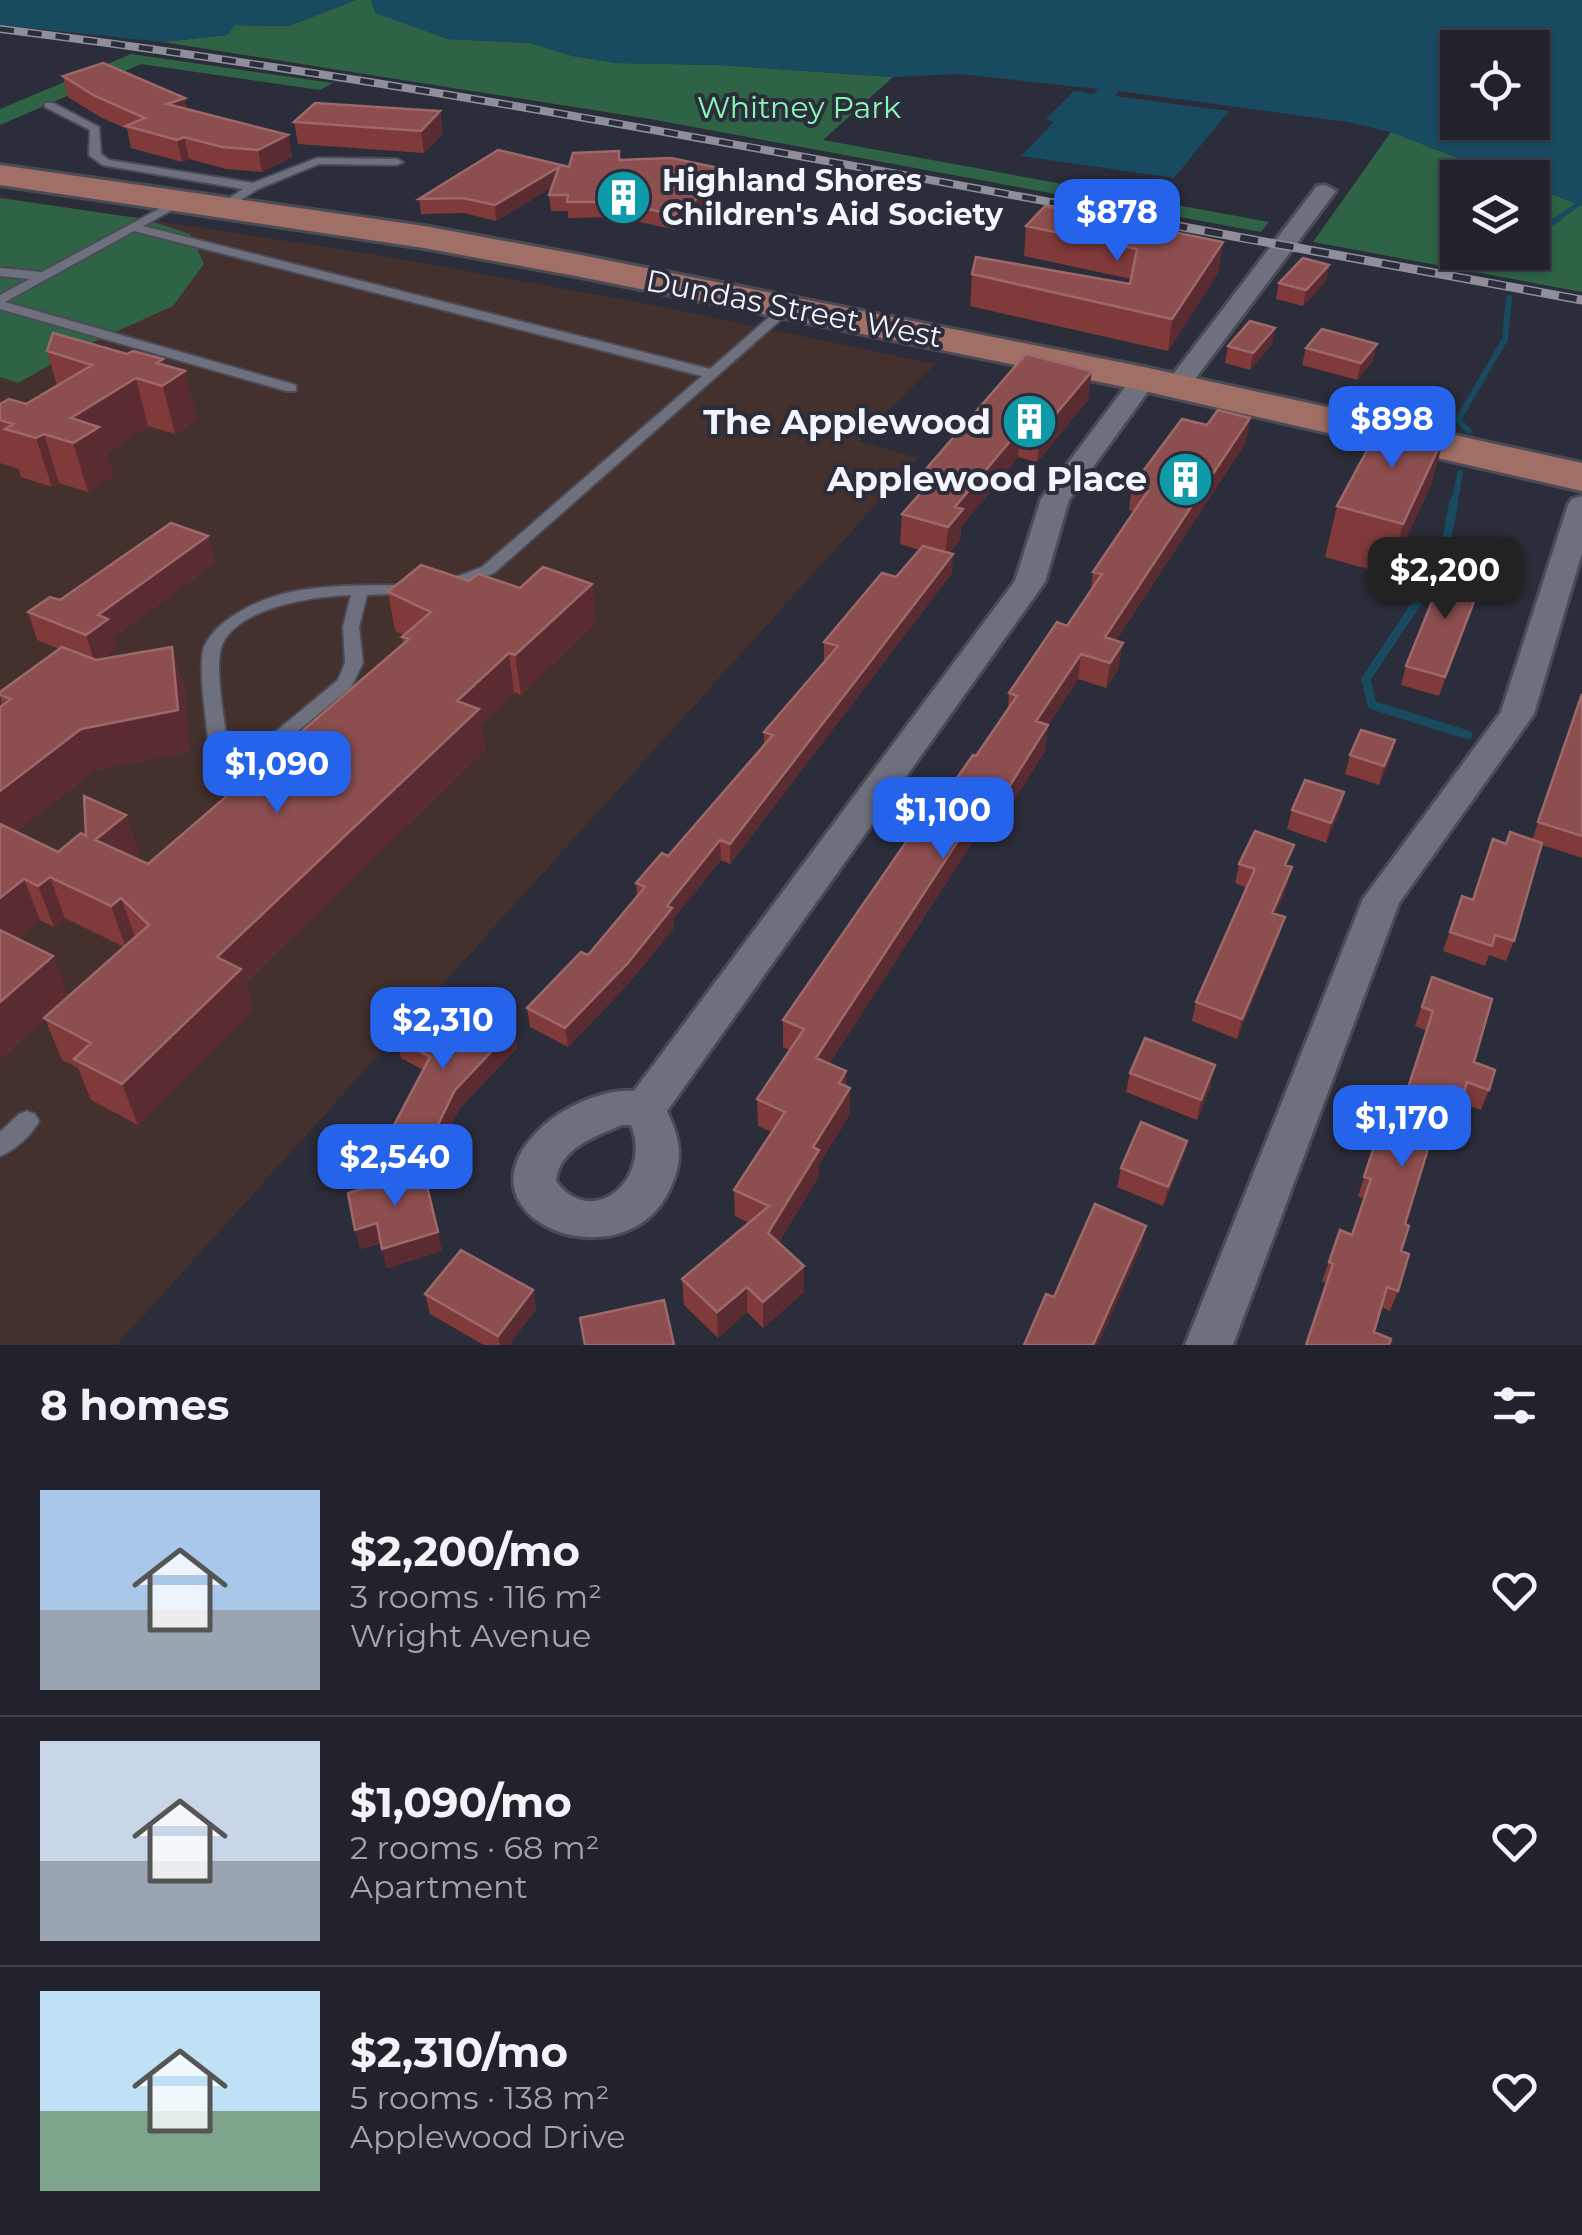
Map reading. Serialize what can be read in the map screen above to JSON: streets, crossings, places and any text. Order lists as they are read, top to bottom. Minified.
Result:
{"streets":{"main road":["Dundas Street West"]},"parks":["Whitney Park"],"places":{"building":["Highland Shores Children's Aid Society","The Applewood","Applewood Place"]},"page":{"price":["$878","$898","$2,200","$1,090","$1,100","$2,310","$1,170","$2,540"],"heading":"8 homes","list":[{"name":"$2,200/mo","note":"3 rooms · 116 m² · Wright Avenue"},{"name":"$1,090/mo","note":"2 rooms · 68 m² · Apartment"},{"name":"$2,310/mo","note":"5 rooms · 138 m² · Applewood Drive"}]}}
